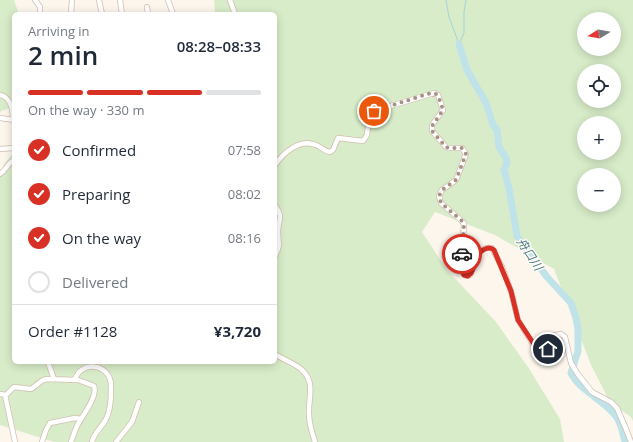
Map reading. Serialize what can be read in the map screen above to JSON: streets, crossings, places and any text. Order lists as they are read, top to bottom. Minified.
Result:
{"water":["舟口川"],"north":"left","page":{"map_buttons":["+","−"],"heading":["2 min","Arriving in","08:28–08:33"],"panel":["Order #1128","¥3,720"],"bar":"On the way · 330 m","list":[["Confirmed","07:58"],["Preparing","08:02"],["On the way","08:16"],"Delivered"]}}
